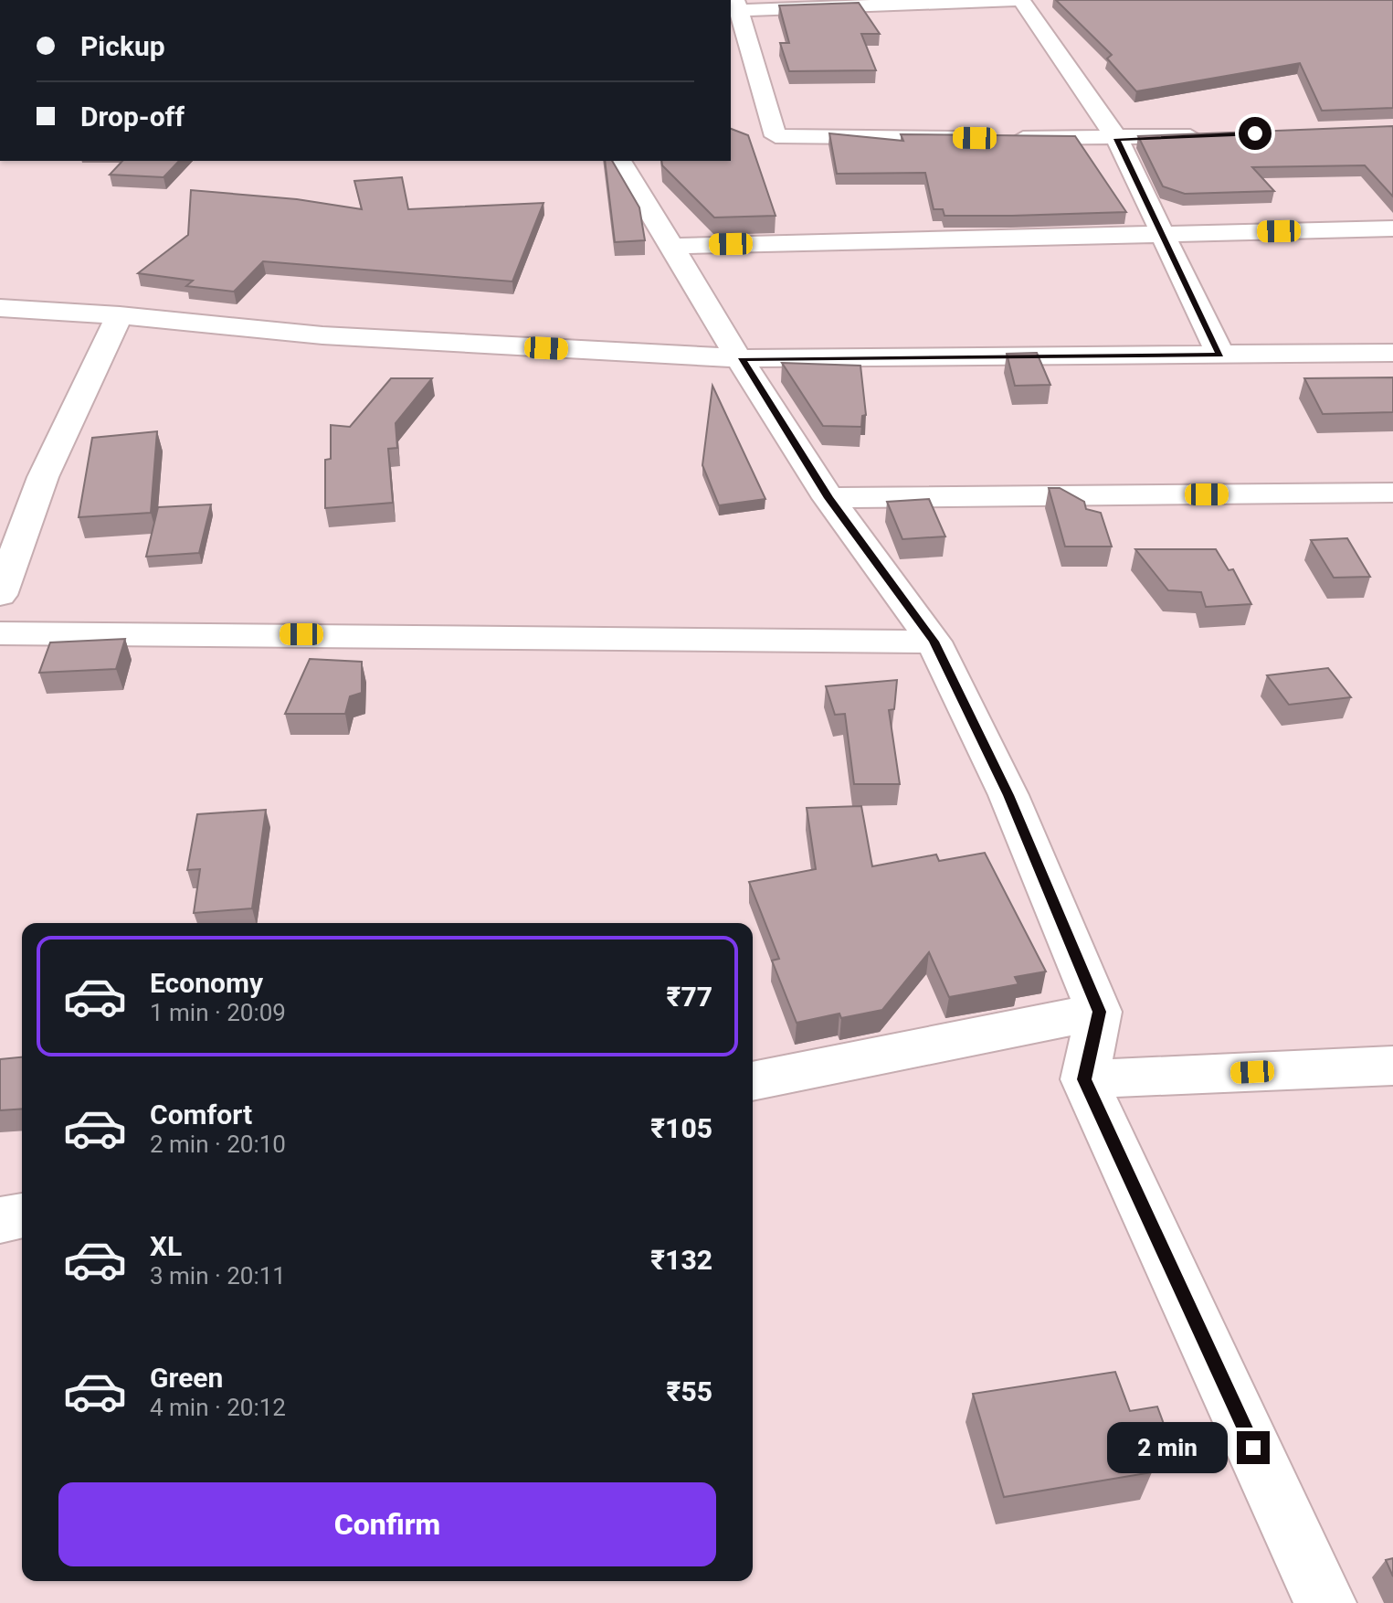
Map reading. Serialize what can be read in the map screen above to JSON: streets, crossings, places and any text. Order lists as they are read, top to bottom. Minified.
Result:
{"page":{"banner":["Pickup","Drop-off"],"list":[{"name":"Economy","note":"1 min · 20:09","value":"₹77"},{"name":"Comfort","note":"2 min · 20:10","value":"₹105"},{"name":"XL","note":"3 min · 20:11","value":"₹132"},{"name":"Green","note":"4 min · 20:12","value":"₹55"}],"bubble":"2 min","buttons":"Confirm"}}
